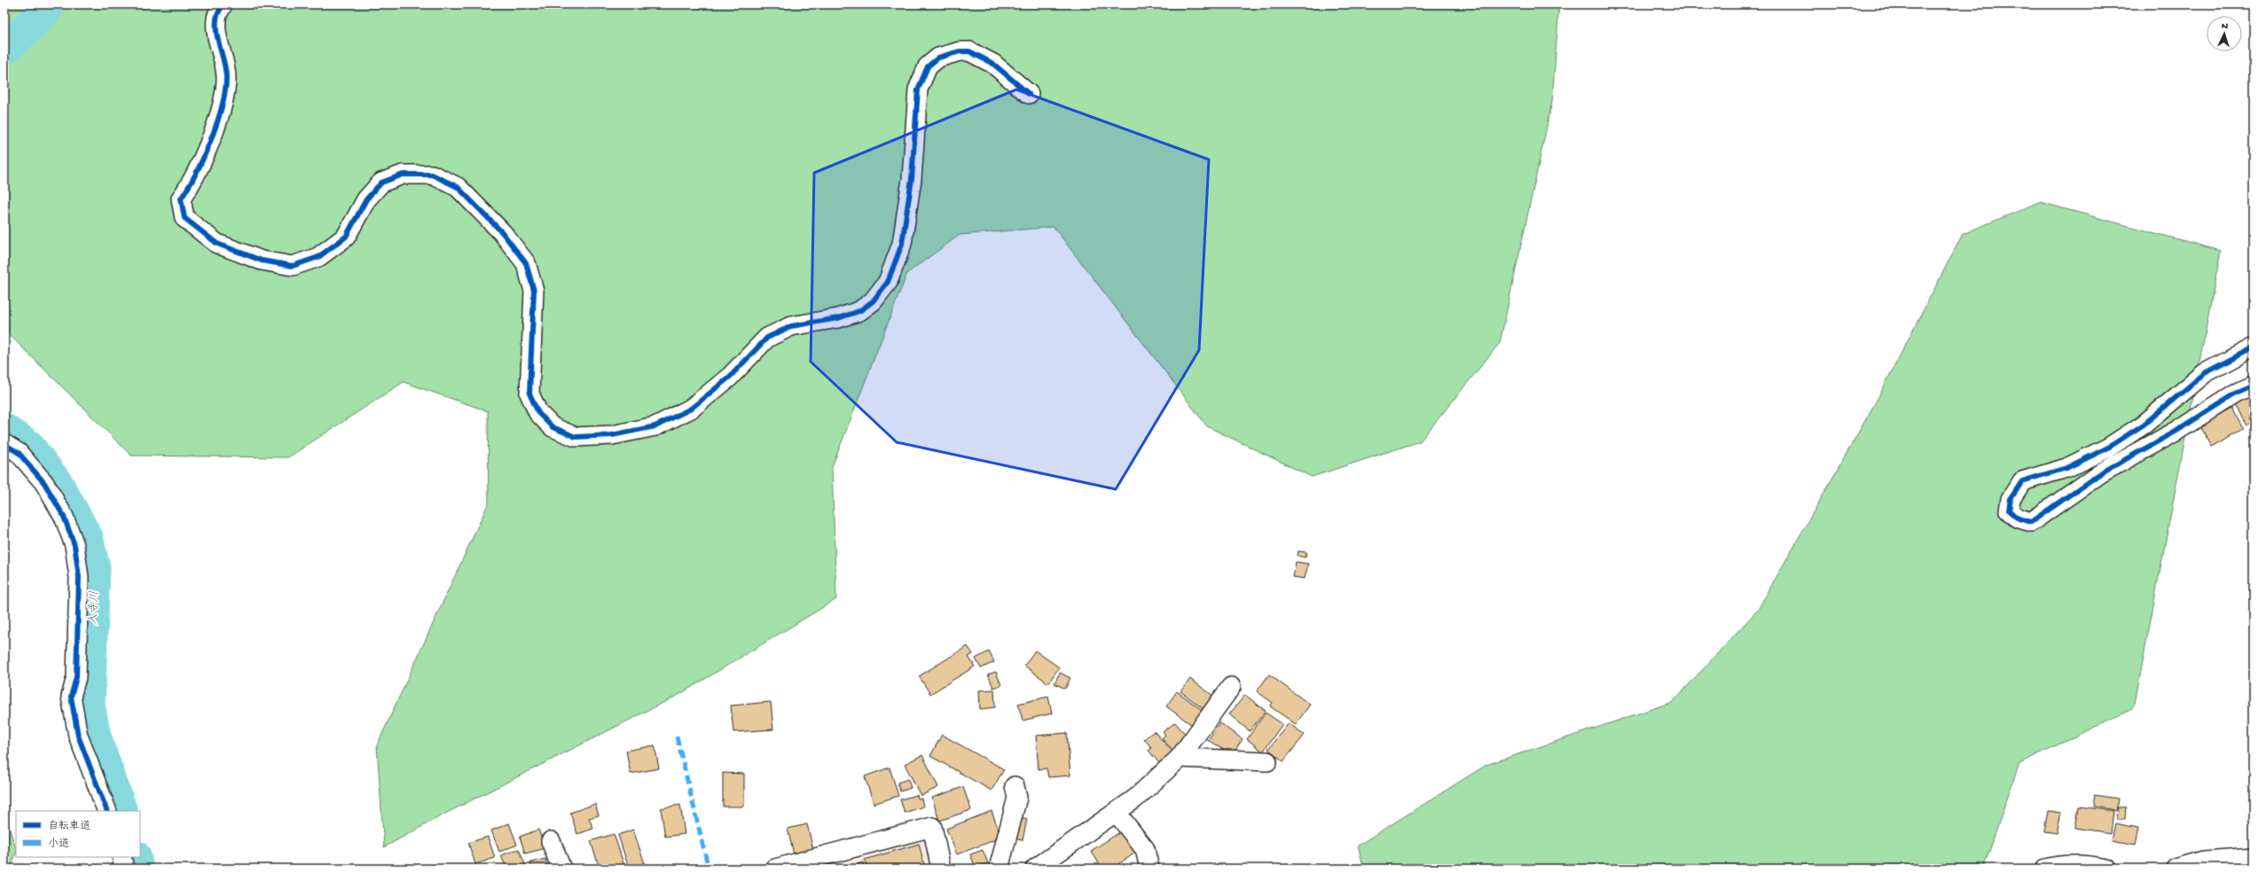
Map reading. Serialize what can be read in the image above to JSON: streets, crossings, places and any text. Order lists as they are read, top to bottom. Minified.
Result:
{"water":["入寺川"],"legend":["自転車道","小道"],"north":"top"}
